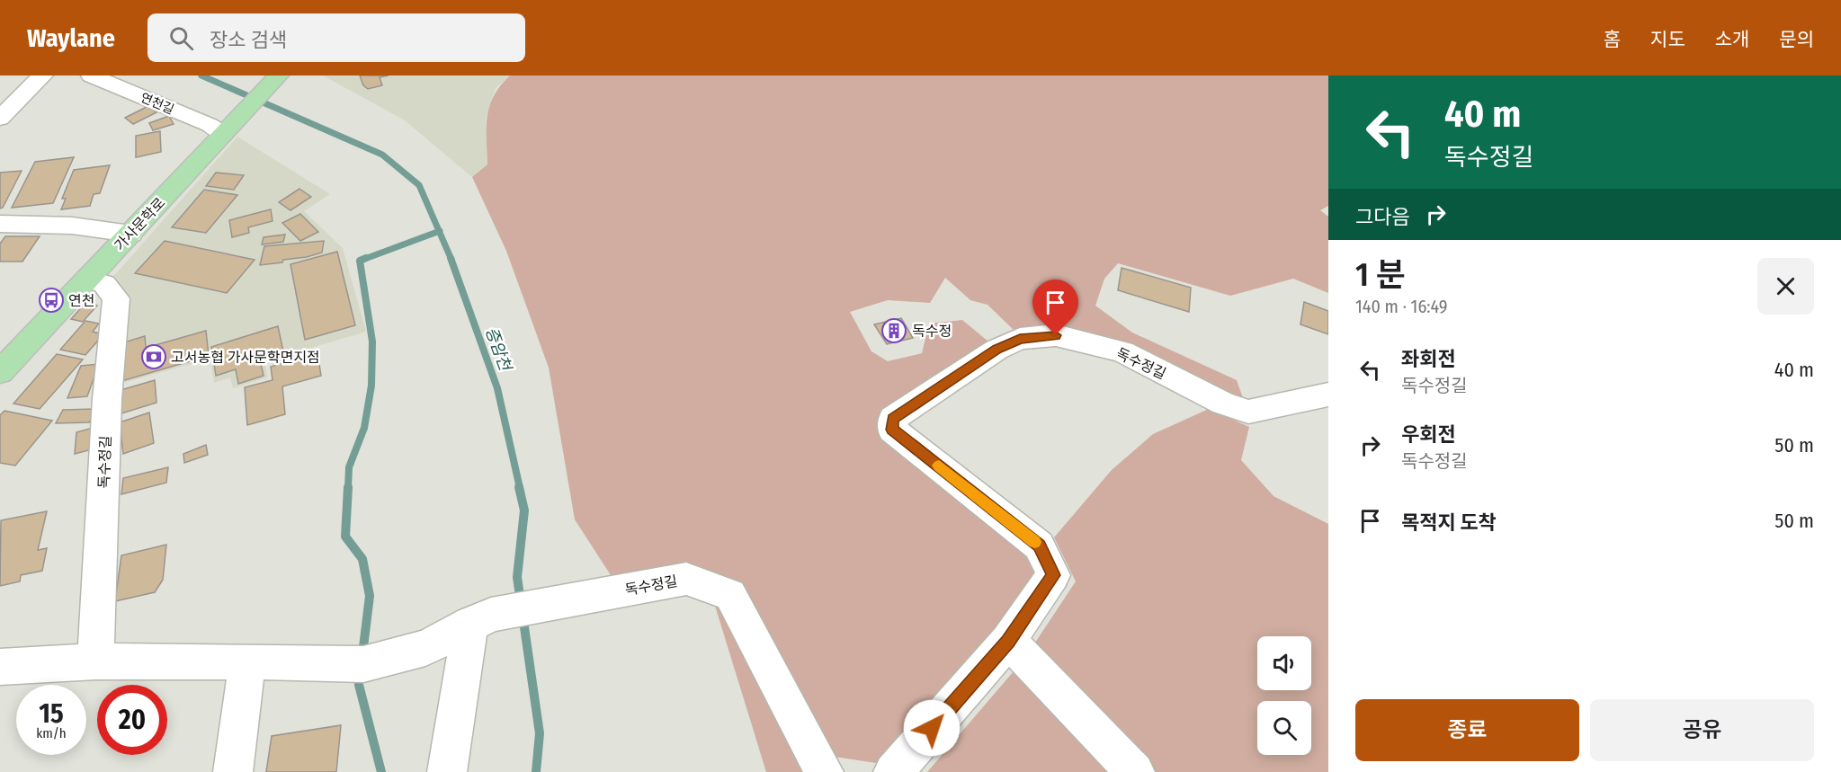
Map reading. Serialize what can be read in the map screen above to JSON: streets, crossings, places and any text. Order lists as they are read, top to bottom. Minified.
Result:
{"streets":{"main road":["가사문학로"],"street":["연천길","독수정길"]},"crossings":[["연천길","가사문학로"],["가사문학로","독수정길"]],"water":["증암천"],"places":{"bus stop":["연천"],"building":["독수정"],"bank":["고서농협 가사문학면지점"]},"page":{"header":"Waylane","search":"장소 검색","nav":["홈","지도","소개","문의"],"turn":["40 m","독수정길"],"then":"그다음","heading":["1 분","140 m · 16:49"],"list":[{"name":"좌회전","note":"독수정길","value":"40 m"},{"name":"우회전","note":"독수정길","value":"50 m"},{"name":"목적지 도착","value":"50 m"}],"speed":"15 km/h","limit":"20","buttons":["종료","공유"]}}
